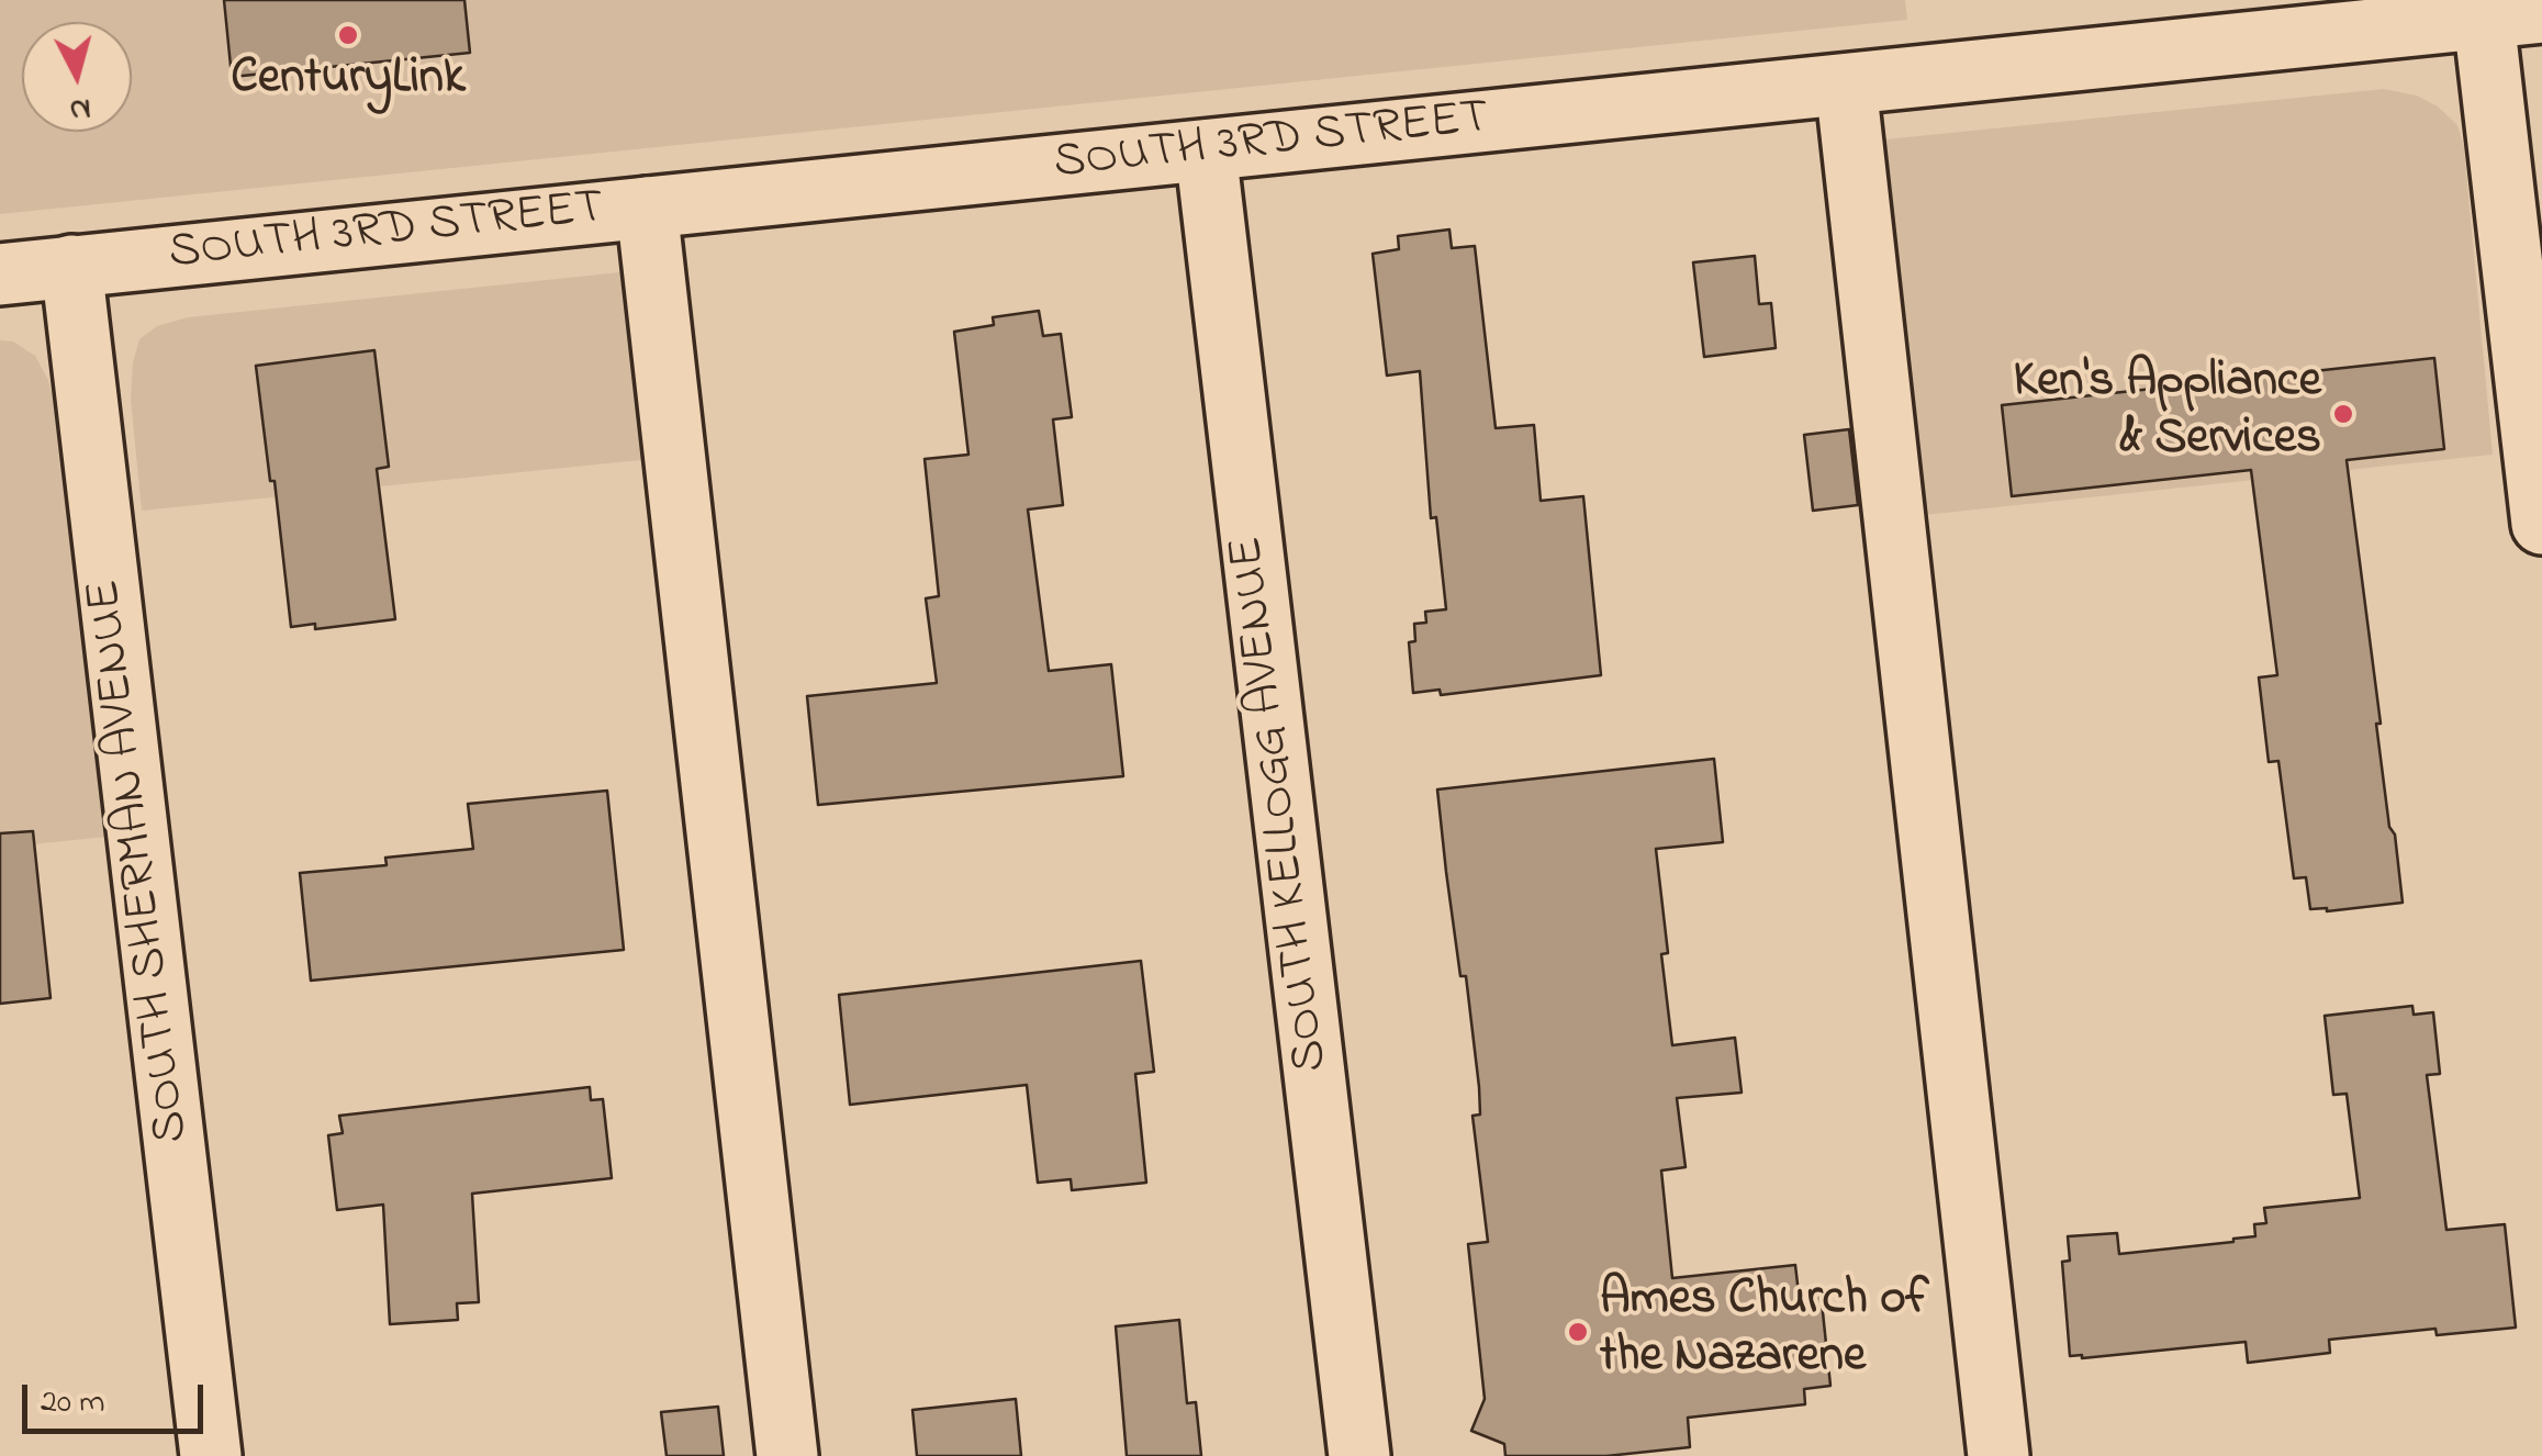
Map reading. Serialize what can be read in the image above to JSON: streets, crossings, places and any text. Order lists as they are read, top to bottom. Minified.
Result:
{"streets":{"street":["SOUTH 3RD STREET","SOUTH KELLOGG AVENUE","SOUTH SHERMAN AVENUE"]},"crossings":[["SOUTH 3RD STREET","SOUTH KELLOGG AVENUE"],["SOUTH 3RD STREET","SOUTH SHERMAN AVENUE"]],"places":["CenturyLink","Ken's Appliance & Services","Ames Church of the Nazarene"],"scale_bar":"20 m","north":"bottom"}
